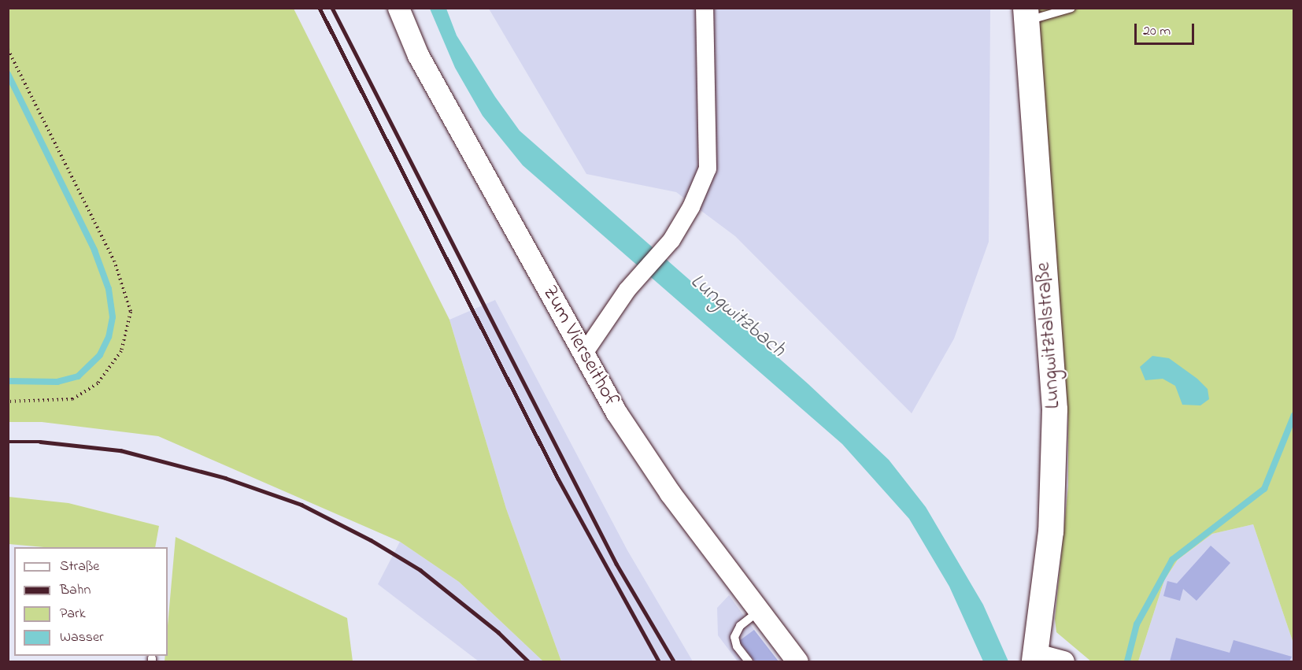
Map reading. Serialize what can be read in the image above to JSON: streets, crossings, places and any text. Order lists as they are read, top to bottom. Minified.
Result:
{"streets":{"main road":["Lungwitztalstraße"],"street":["Zum Vierseithof"]},"water":["Lungwitzbach"],"legend":["Straße","Bahn","Park","Wasser"],"scale_bar":"20 m"}
